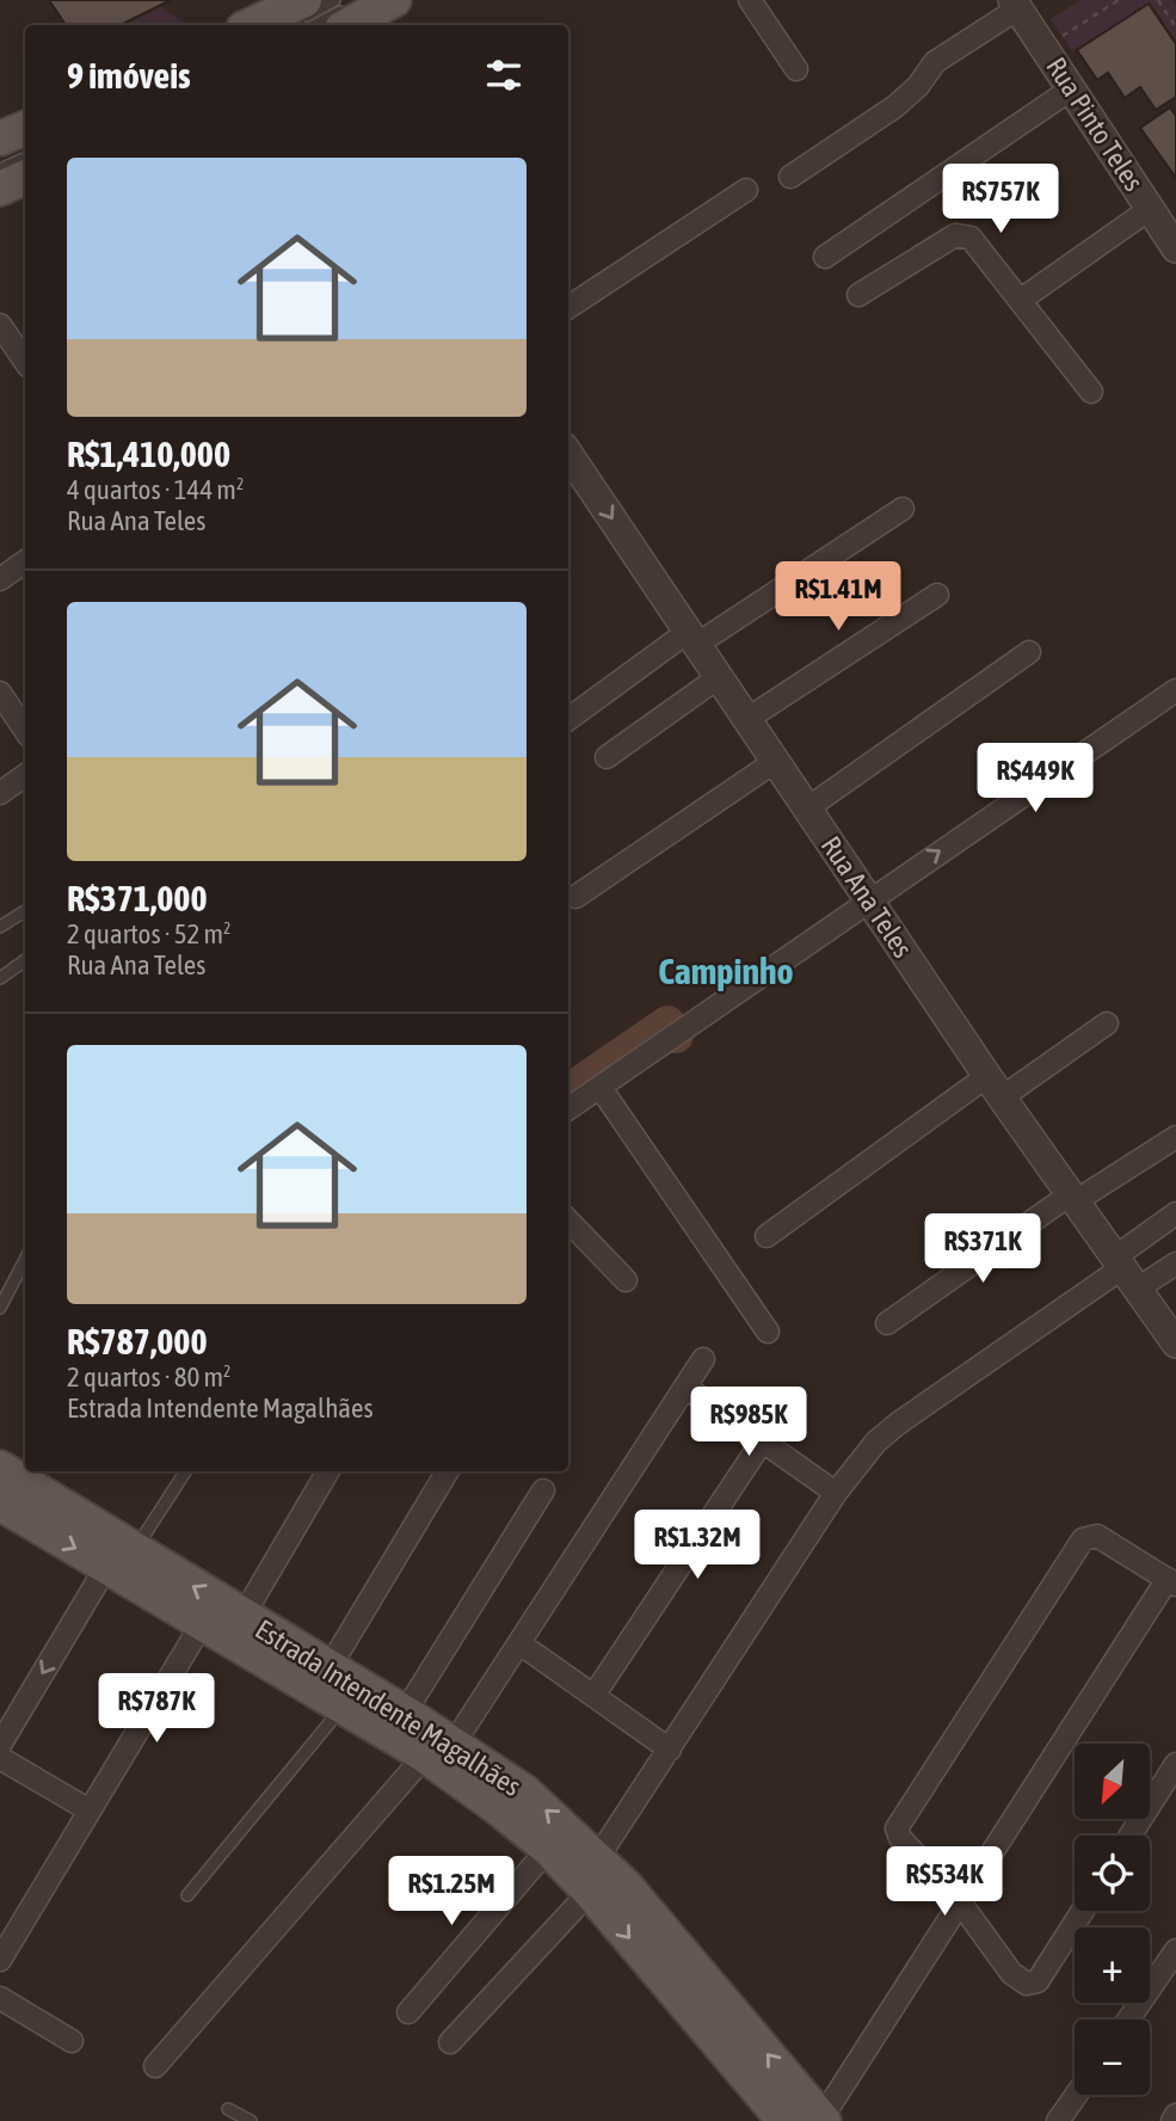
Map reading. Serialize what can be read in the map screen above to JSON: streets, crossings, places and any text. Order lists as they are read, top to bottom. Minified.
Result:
{"streets":{"main road":["Estrada Intendente Magalhães"],"street":["Rua Pinto Teles","Rua Ana Teles"]},"districts":["Campinho"],"north":"bottom left","page":{"heading":"9 imóveis","list":[{"name":"R$1,410,000","note":"4 quartos · 144 m² · Rua Ana Teles"},{"name":"R$371,000","note":"2 quartos · 52 m² · Rua Ana Teles"},{"name":"R$787,000","note":"2 quartos · 80 m² · Estrada Intendente Magalhães"}],"price":["R$757K","R$1.41M","R$449K","R$371K","R$985K","R$1.32M","R$787K","R$534K","R$1.25M"],"map_buttons":["+","−"]}}
